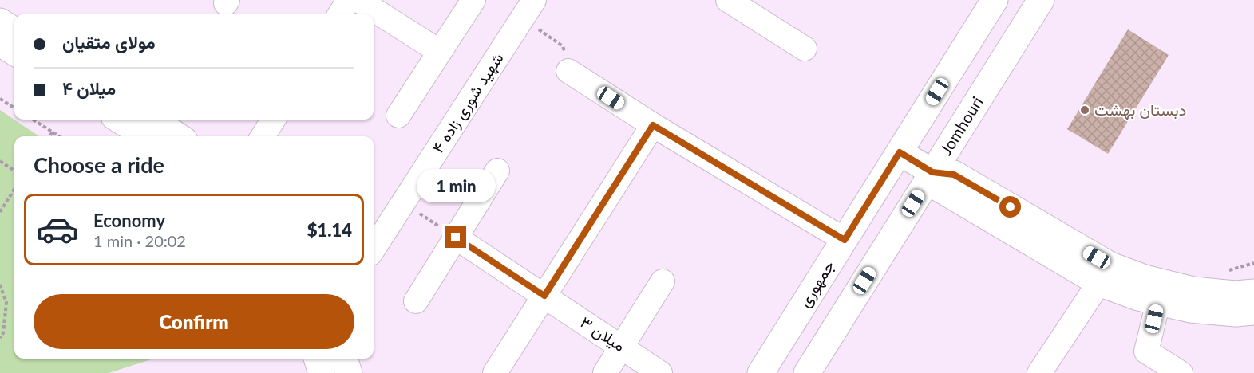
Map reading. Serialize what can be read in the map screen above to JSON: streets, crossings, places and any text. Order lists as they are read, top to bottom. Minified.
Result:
{"streets":{"main road":["Jomhouri","جمهوری"],"street":["شهید شوری زاده ۴","میلان ۳"]},"places":["دبستان بهشت"],"page":{"banner":["مولای متقیان","میلان ۴"],"heading":"Choose a ride","bubble":"1 min","list":[{"name":"Economy","note":"1 min · 20:02","value":"$1.14"}],"buttons":"Confirm"}}
